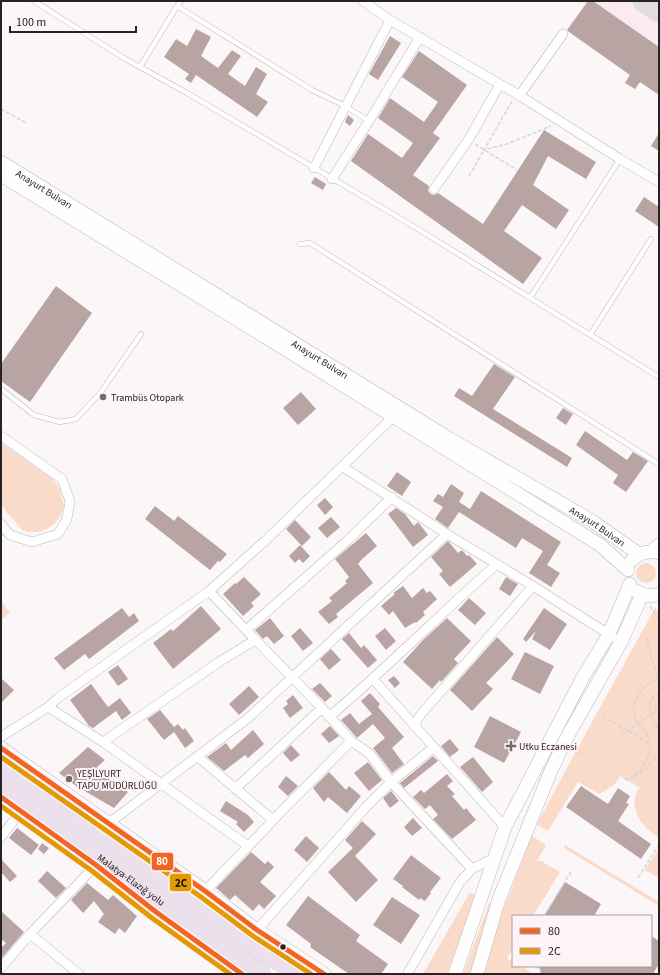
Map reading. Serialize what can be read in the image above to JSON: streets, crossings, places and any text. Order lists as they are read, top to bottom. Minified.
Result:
{"streets":{"highway":["Malatya-Elazığ yolu"],"main road":["Anayurt Bulvarı"]},"places":{"other":["Trambüs Otopark","YEŞİLYURT TAPU MÜDÜRLÜĞÜ"],"health":["Utku Eczanesi"]},"lines":["transit line 80","transit line 2C"],"legend":["80","2C"],"scale_bar":"100 m"}
